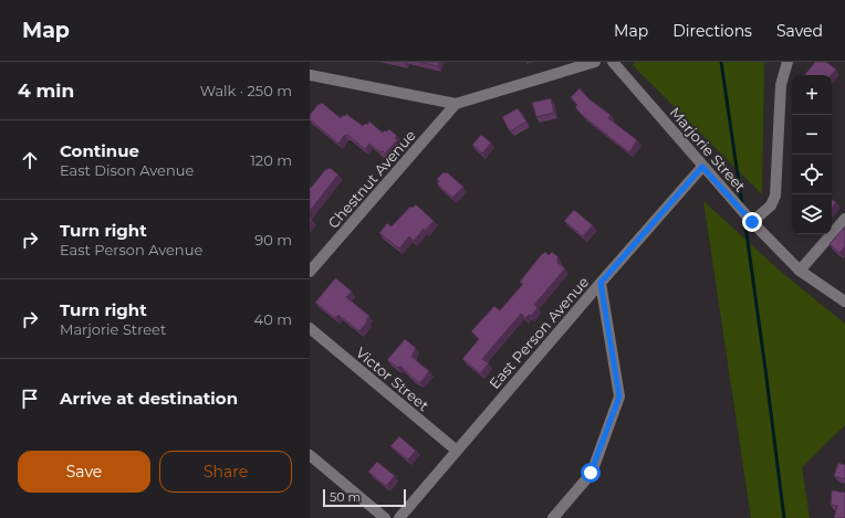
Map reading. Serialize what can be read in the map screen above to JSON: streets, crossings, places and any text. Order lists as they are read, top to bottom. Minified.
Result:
{"streets":{"street":["Marjorie Street","Chestnut Avenue","East Person Avenue","Victor Street"]},"crossings":[["Marjorie Street","East Person Avenue"],["East Person Avenue","Victor Street"]],"scale_bar":"50 m","page":{"header":"Map","nav":["Map","Directions","Saved"],"heading":["4 min","Walk · 250 m"],"map_buttons":["+","−"],"list":[["Continue","East Dison Avenue","120 m"],["Turn right","East Person Avenue","90 m"],["Turn right","Marjorie Street","40 m"],"Arrive at destination"],"buttons":["Save","Share"],"scale":"50 m"}}
